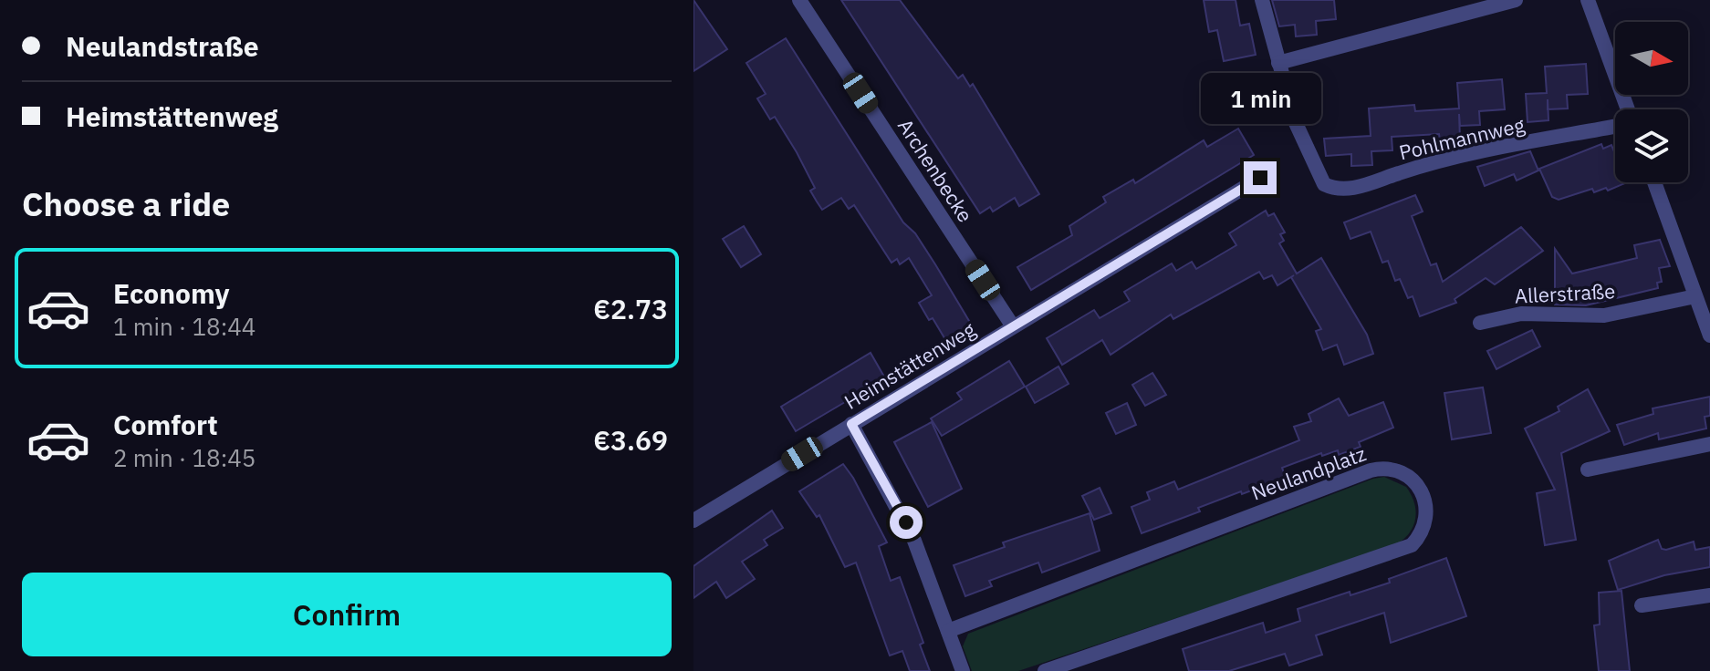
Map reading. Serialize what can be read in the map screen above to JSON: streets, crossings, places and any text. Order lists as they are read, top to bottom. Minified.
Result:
{"streets":{"street":["Pohlmannweg","Archenbecke","Allerstraße","Heimstättenweg","Neulandplatz"]},"crossings":[["Archenbecke","Heimstättenweg"]],"north":"right","page":{"banner":["Neulandstraße","Heimstättenweg"],"bubble":"1 min","heading":"Choose a ride","list":[{"name":"Economy","note":"1 min · 18:44","value":"€2.73"},{"name":"Comfort","note":"2 min · 18:45","value":"€3.69"}],"buttons":"Confirm"}}
